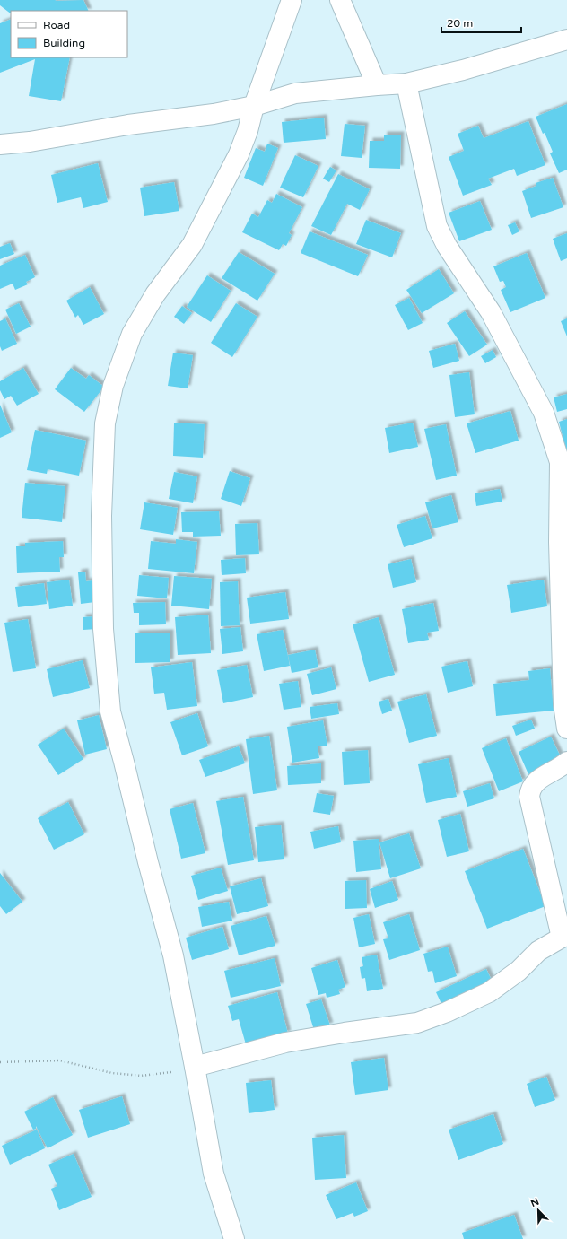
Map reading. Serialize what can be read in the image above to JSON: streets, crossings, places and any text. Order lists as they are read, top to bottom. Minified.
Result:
{"legend":["Road","Building"],"scale_bar":"20 m","north":"top left"}
